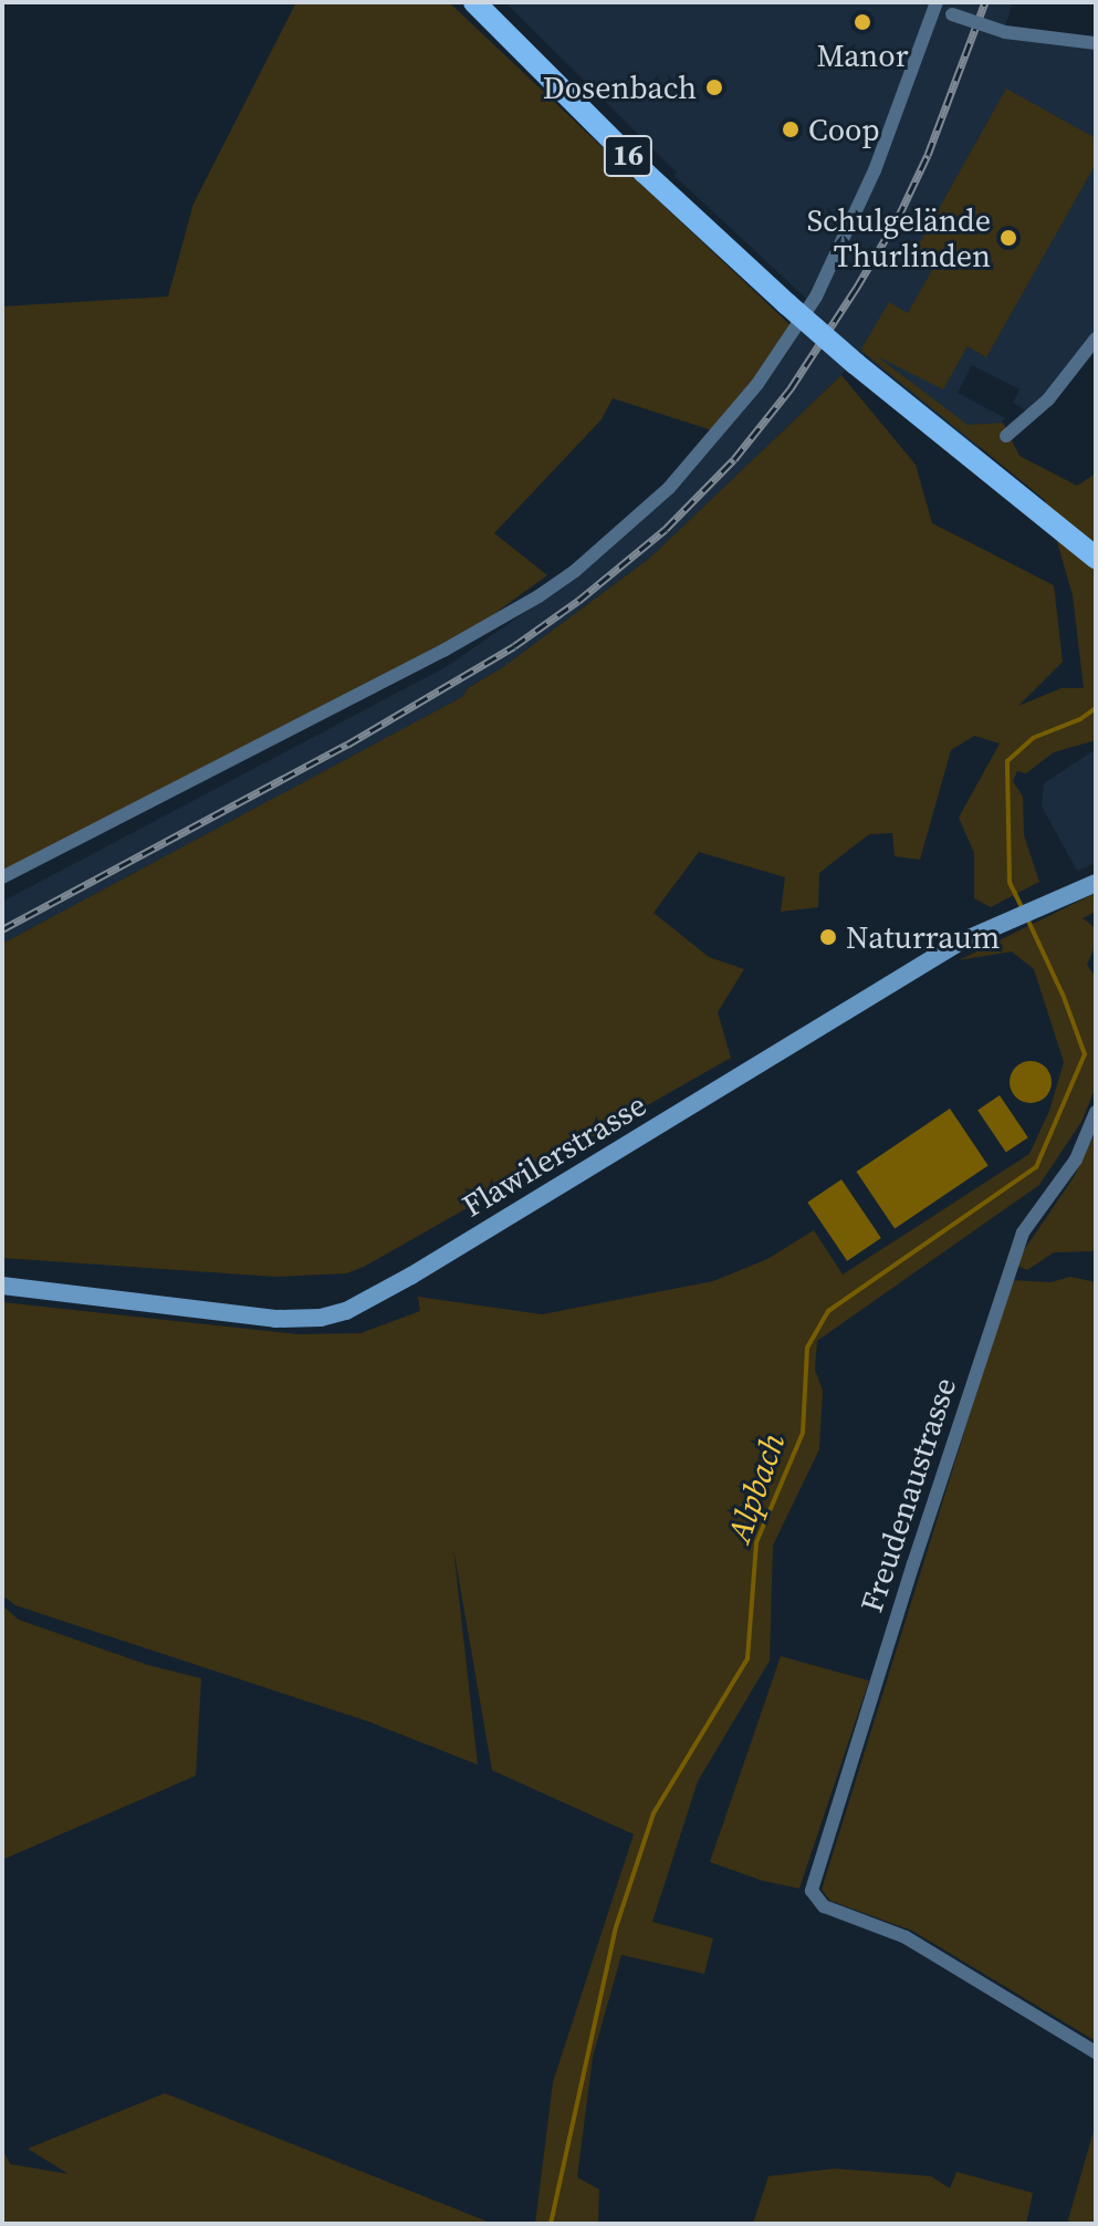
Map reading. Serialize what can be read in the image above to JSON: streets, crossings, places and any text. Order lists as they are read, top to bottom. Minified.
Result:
{"streets":{"main road":["16","Flawilerstrasse"],"street":["Freudenaustrasse"]},"water":["Alpbach"],"places":["Manor","Dosenbach","Coop","Schulgelände Thurlinden","Naturraum"]}
